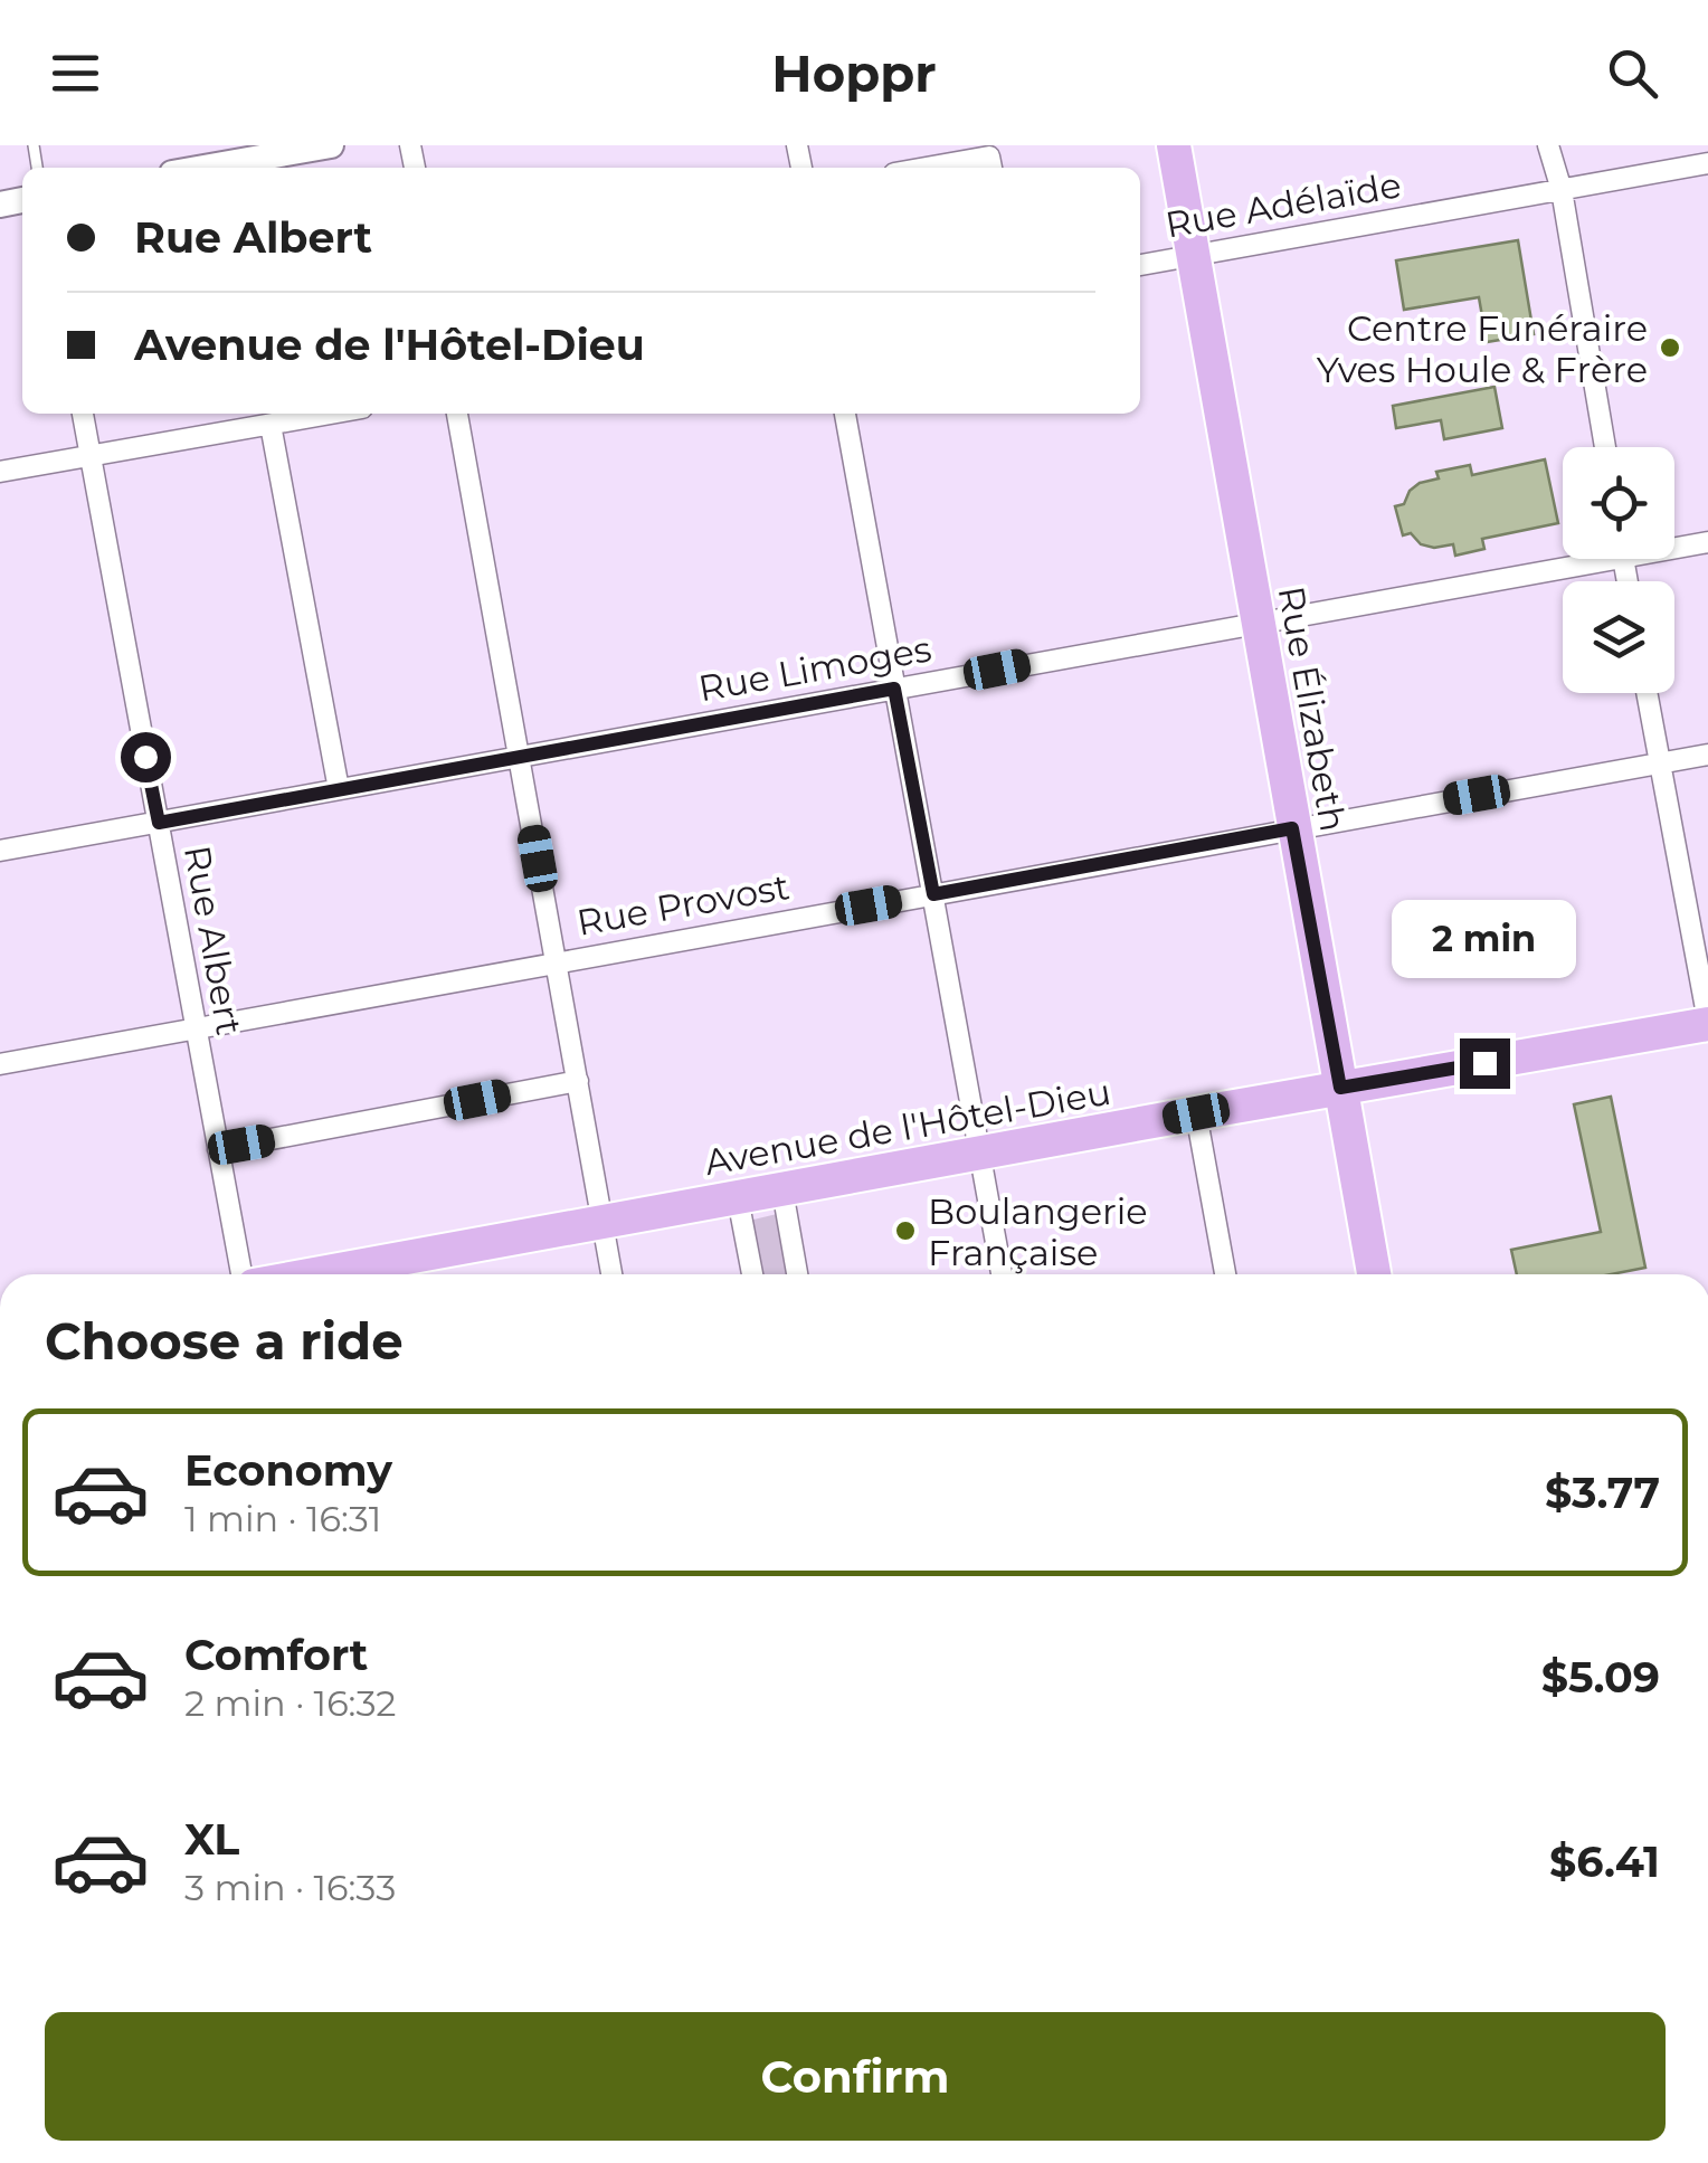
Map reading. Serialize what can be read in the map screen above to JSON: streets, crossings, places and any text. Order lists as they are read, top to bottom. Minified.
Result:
{"streets":{"main road":["Rue Élizabeth","Avenue de l'Hôtel-Dieu"],"street":["Rue Adélaïde","Rue Limoges","Rue Provost","Rue Albert"]},"crossings":[["Rue Adélaïde","Rue Élizabeth"],["Rue Limoges","Rue Élizabeth"],["Rue Limoges","Rue Albert"],["Rue Élizabeth","Rue Provost"],["Rue Élizabeth","Avenue de l'Hôtel-Dieu"],["Rue Provost","Rue Albert"]],"places":["Centre Funéraire Yves Houle & Frère","Boulangerie Française"],"page":{"header":"Hoppr","banner":["Rue Albert","Avenue de l'Hôtel-Dieu"],"bubble":"2 min","heading":"Choose a ride","list":[{"name":"Economy","note":"1 min · 16:31","value":"$3.77"},{"name":"Comfort","note":"2 min · 16:32","value":"$5.09"},{"name":"XL","note":"3 min · 16:33","value":"$6.41"}],"buttons":"Confirm"}}
